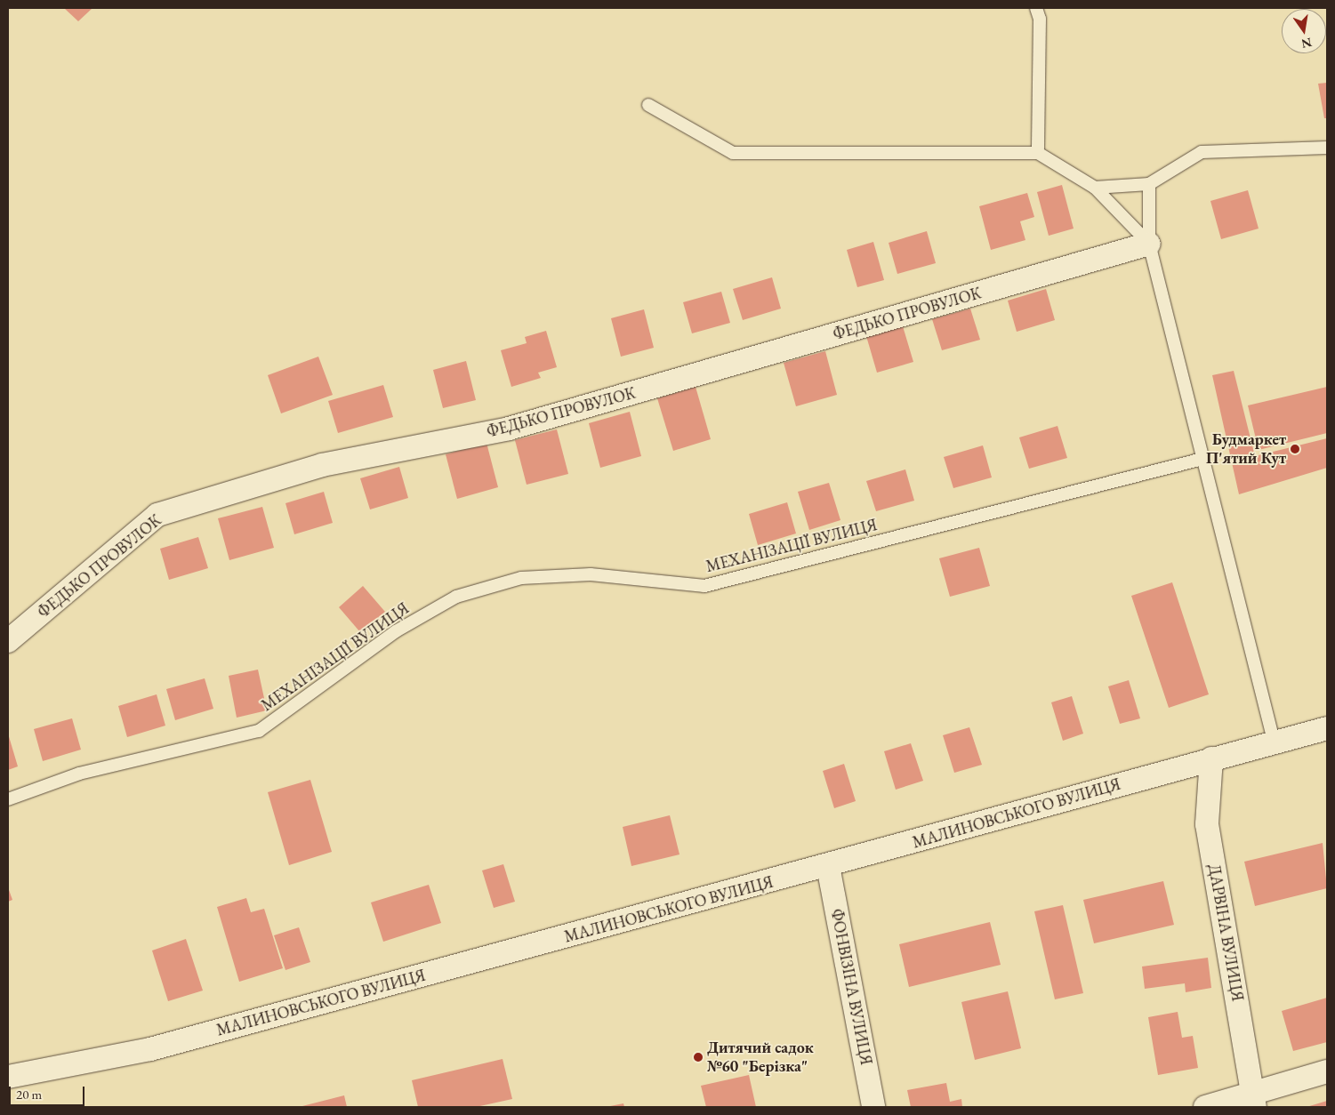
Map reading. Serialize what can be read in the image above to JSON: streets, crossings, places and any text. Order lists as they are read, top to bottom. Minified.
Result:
{"streets":{"street":["ФЕДЬКО ПРОВУЛОК","МАЛИНОВСЬКОГО ВУЛИЦЯ","ДАРВІНА ВУЛИЦЯ","ФОНВІЗІНА ВУЛИЦЯ"],"lane":["МЕХАНІЗАЦІЇ ВУЛИЦЯ"]},"crossings":[["МАЛИНОВСЬКОГО ВУЛИЦЯ","ДАРВІНА ВУЛИЦЯ"],["МАЛИНОВСЬКОГО ВУЛИЦЯ","ФОНВІЗІНА ВУЛИЦЯ"]],"places":["Будмаркет П'ятий Кут","Дитячий садок №60 \"Берізка\""],"scale_bar":"20 m","north":"bottom"}
